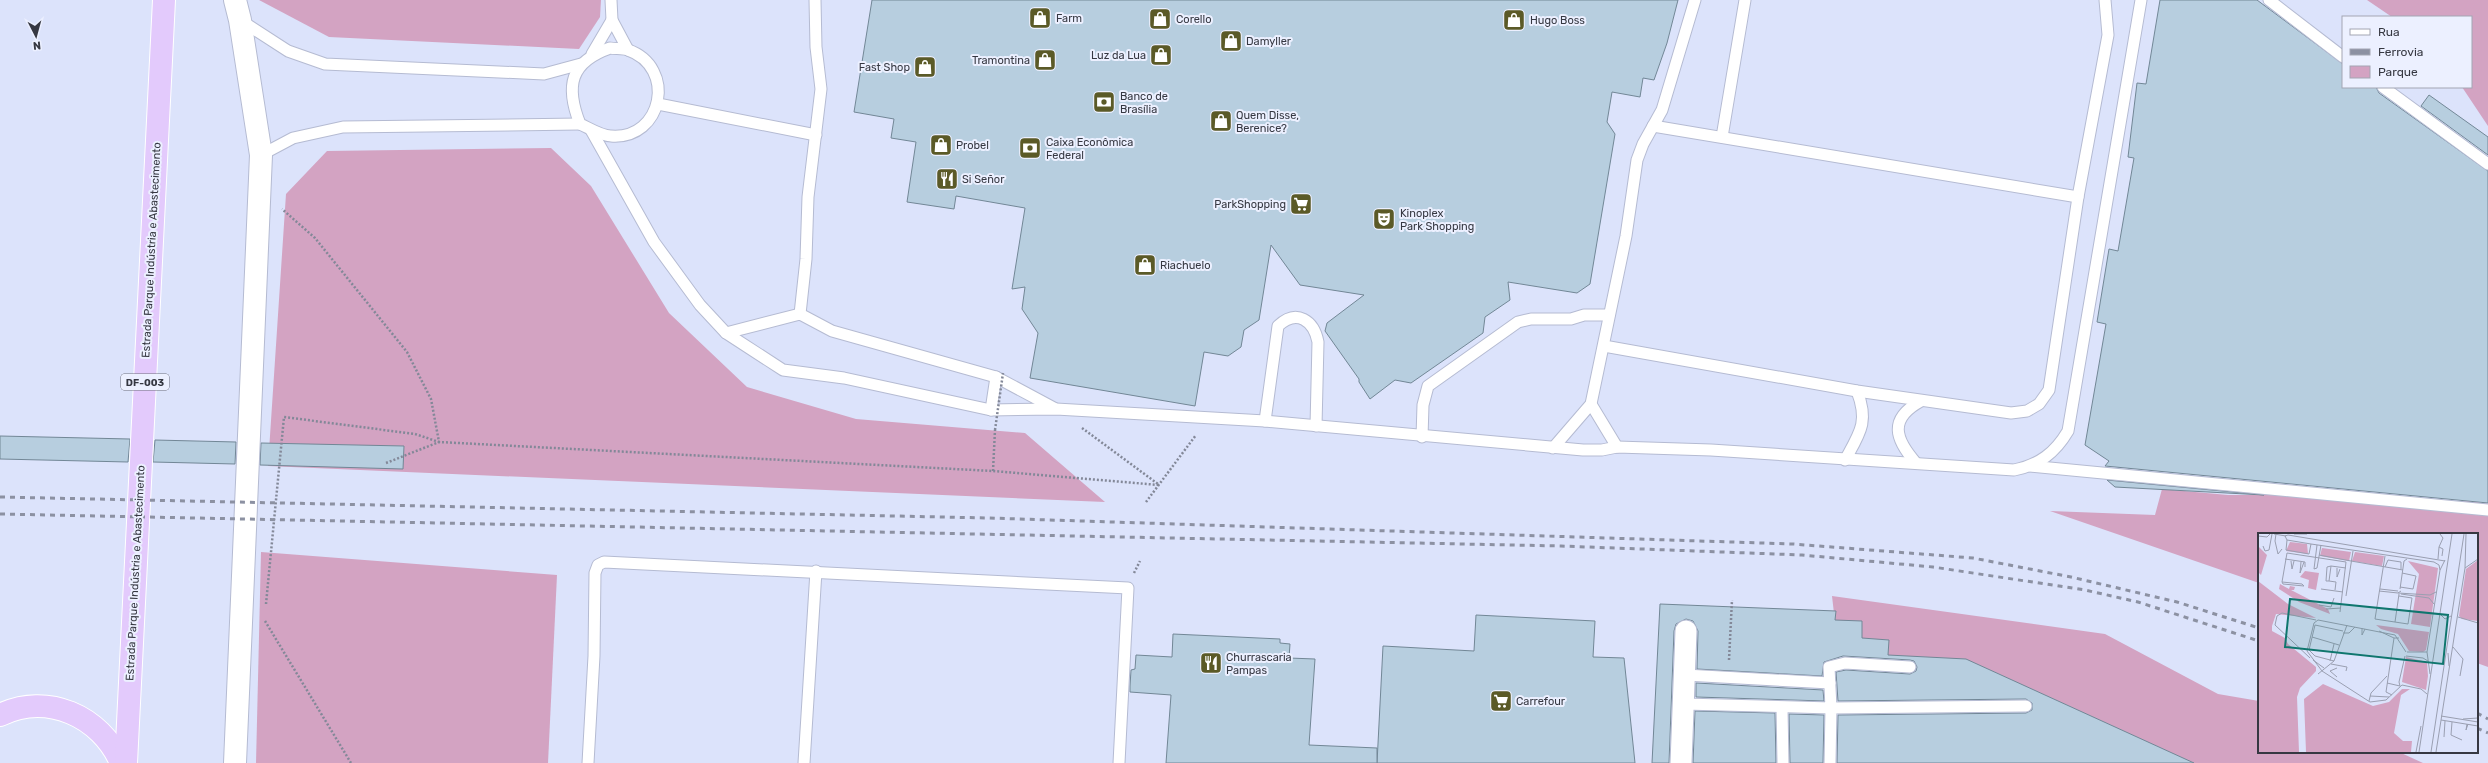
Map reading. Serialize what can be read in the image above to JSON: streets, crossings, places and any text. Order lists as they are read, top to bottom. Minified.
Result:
{"streets":{"highway":["Estrada Parque Indústria e Abastecimento","DF-003"]},"places":{"shop":["Farm","Corello","Hugo Boss","Damyller","Luz da Lua","Tramontina","Fast Shop","Quem Disse, Berenice?","Probel","Riachuelo"],"bank":["Banco de Brasília","Caixa Econômica Federal"],"restaurant":["Si Señor","Churrascaria Pampas"],"supermarket":["ParkShopping","Carrefour"],"theatre":["Kinoplex Park Shopping"]},"legend":["Rua","Ferrovia","Parque"],"north":"bottom"}
